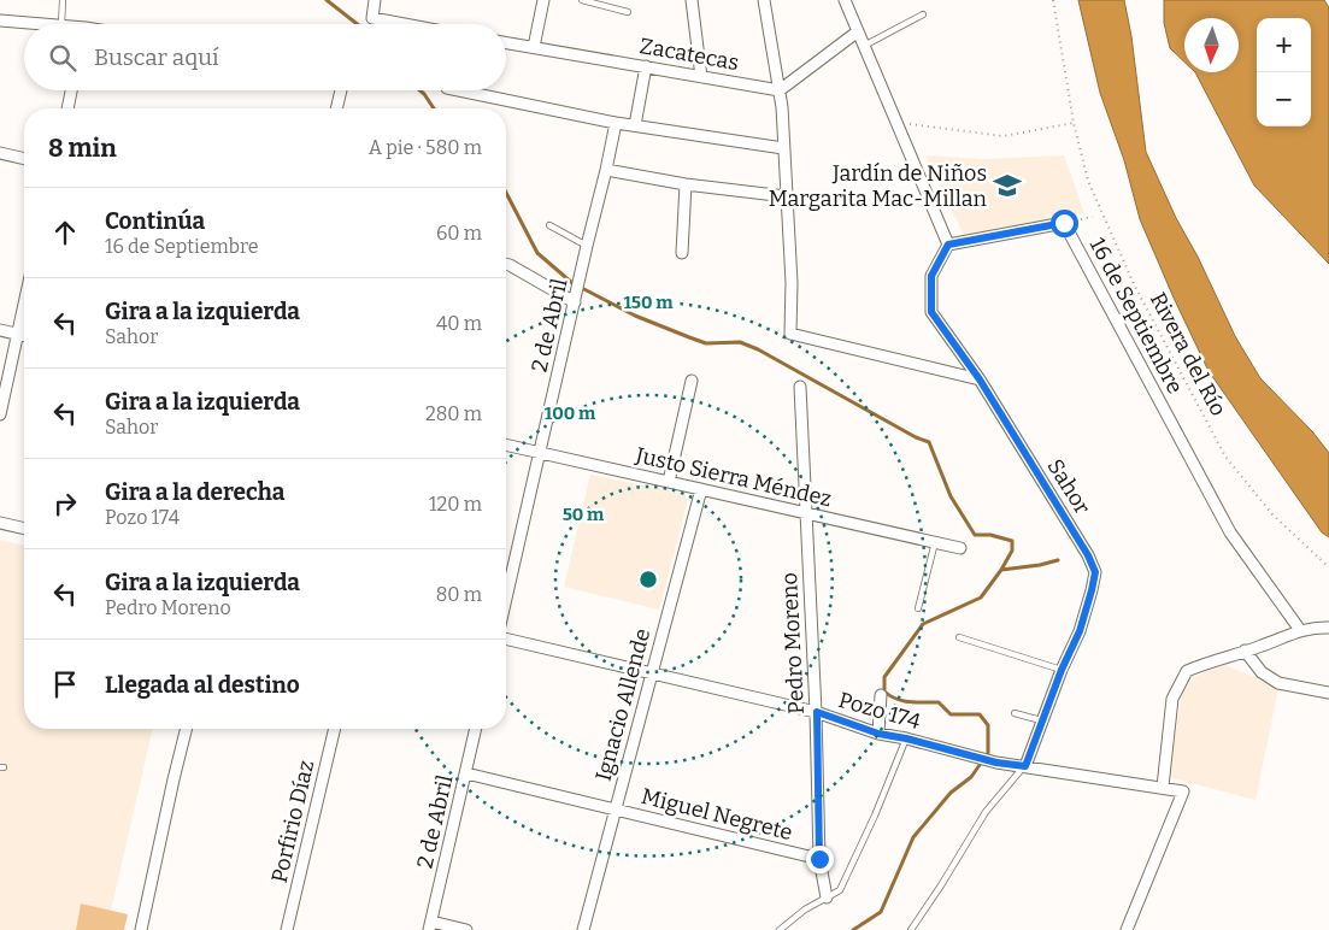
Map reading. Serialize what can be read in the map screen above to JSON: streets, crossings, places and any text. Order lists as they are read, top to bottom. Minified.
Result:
{"streets":{"street":["Zacatecas","16 de Septiembre","2 de Abril","Justo Sierra Méndez","Sahor","Pedro Moreno","Ignacio Allende","Pozo 174","Miguel Negrete","Porfirio Díaz"],"path":["Rivera del Río"]},"crossings":[["16 de Septiembre","Sahor"],["2 de Abril","Justo Sierra Méndez"],["2 de Abril","Miguel Negrete"],["Justo Sierra Méndez","Pedro Moreno"],["Justo Sierra Méndez","Ignacio Allende"],["Sahor","Pozo 174"],["Pedro Moreno","Pozo 174"],["Pedro Moreno","Miguel Negrete"],["Ignacio Allende","Pozo 174"],["Ignacio Allende","Miguel Negrete"]],"places":{"school or university":["Jardín de Niños Margarita Mac-Millan"]},"north":"bottom","page":{"map_buttons":["+","−"],"search":"Buscar aquí","heading":["8 min","A pie · 580 m"],"list":[["Continúa","16 de Septiembre","60 m"],["Gira a la izquierda","Sahor","40 m"],["Gira a la izquierda","Sahor","280 m"],["Gira a la derecha","Pozo 174","120 m"],["Gira a la izquierda","Pedro Moreno","80 m"],"Llegada al destino"]},"rings":["150 m","100 m","50 m"]}
